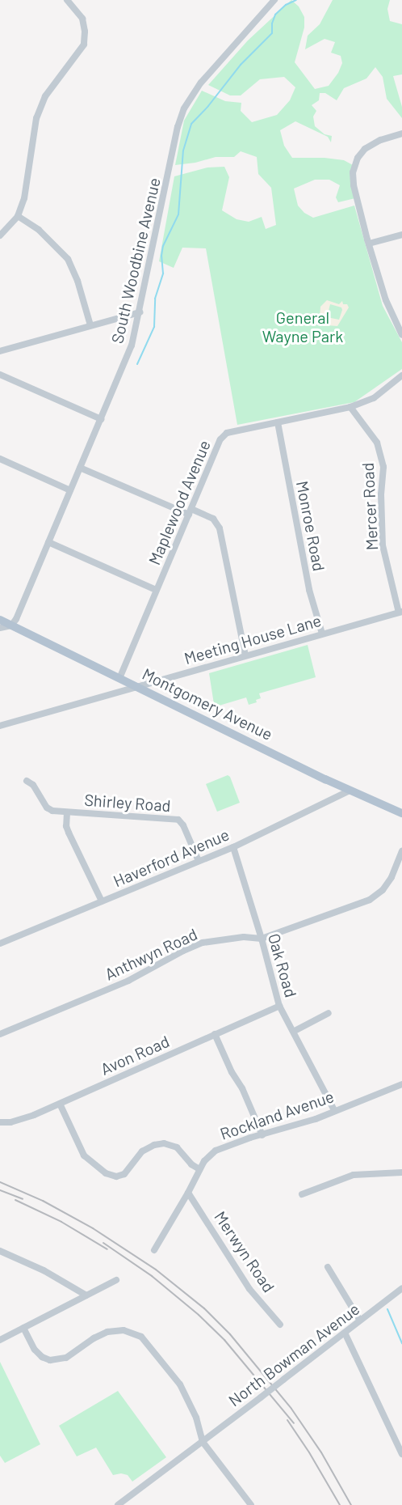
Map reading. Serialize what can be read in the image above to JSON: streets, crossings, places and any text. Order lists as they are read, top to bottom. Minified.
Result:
{"streets":{"main road":["Montgomery Avenue"],"street":["South Woodbine Avenue","Maplewood Avenue","Mercer Road","Monroe Road","Meeting House Lane","Shirley Road","Haverford Avenue","Anthwyn Road","Oak Road","Avon Road","Rockland Avenue","Merwyn Road","North Bowman Avenue"]},"crossings":[["South Woodbine Avenue","Montgomery Avenue"],["Maplewood Avenue","Mercer Road"],["Maplewood Avenue","Monroe Road"],["Maplewood Avenue","Montgomery Avenue"],["Mercer Road","Meeting House Lane"],["Monroe Road","Meeting House Lane"],["Meeting House Lane","Montgomery Avenue"],["Montgomery Avenue","Haverford Avenue"],["Shirley Road","Haverford Avenue"],["Haverford Avenue","Oak Road"],["Anthwyn Road","Oak Road"],["Oak Road","Avon Road"],["Oak Road","Rockland Avenue"],["Rockland Avenue","Merwyn Road"]],"parks":["General Wayne Park"]}
